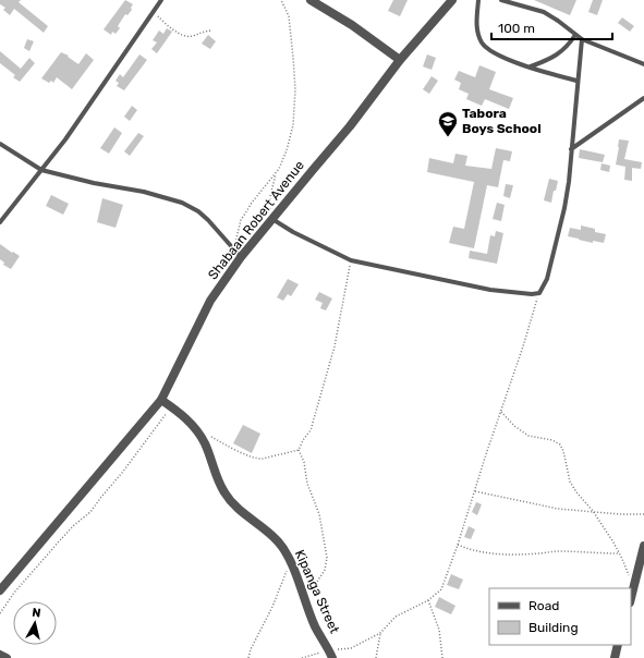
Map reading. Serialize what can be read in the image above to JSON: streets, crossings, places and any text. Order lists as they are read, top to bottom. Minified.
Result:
{"streets":{"street":["Shabaan Robert Avenue","Kipanga Street"]},"crossings":[["Shabaan Robert Avenue","Kipanga Street"]],"places":{"school or university":["Tabora Boys School"]},"legend":["Road","Building"],"scale_bar":"100 m","north":"top"}
